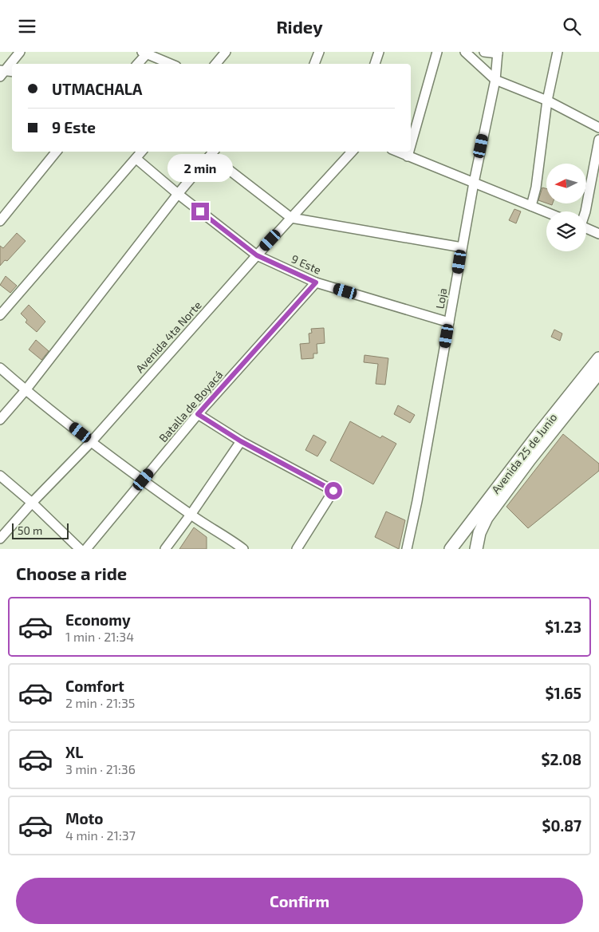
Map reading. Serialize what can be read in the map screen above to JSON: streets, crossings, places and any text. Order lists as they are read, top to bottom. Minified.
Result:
{"streets":{"main road":["Avenida 25 de Junio"],"street":["9 Este","Loja","Avenida 4ta Norte","Batalla de Boyacá"]},"crossings":[["9 Este","Loja"],["9 Este","Avenida 4ta Norte"],["9 Este","Batalla de Boyacá"]],"scale_bar":"50 m","north":"left","page":{"header":"Ridey","banner":["UTMACHALA","9 Este"],"bubble":"2 min","scale":"50 m","heading":"Choose a ride","list":[{"name":"Economy","note":"1 min · 21:34","value":"$1.23"},{"name":"Comfort","note":"2 min · 21:35","value":"$1.65"},{"name":"XL","note":"3 min · 21:36","value":"$2.08"},{"name":"Moto","note":"4 min · 21:37","value":"$0.87"}],"buttons":"Confirm"}}
